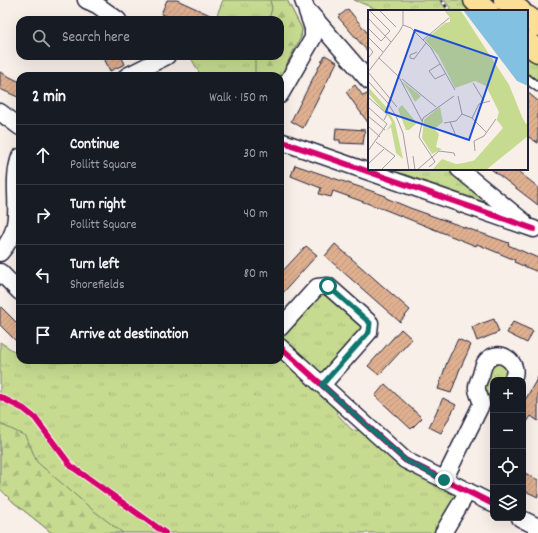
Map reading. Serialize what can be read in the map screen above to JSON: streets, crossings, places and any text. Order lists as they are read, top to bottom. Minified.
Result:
{"page":{"search":"Search here","heading":["2 min","Walk · 150 m"],"list":[["Continue","Pollitt Square","30 m"],["Turn right","Pollitt Square","40 m"],["Turn left","Shorefields","80 m"],"Arrive at destination"],"map_buttons":["+","−"]}}
